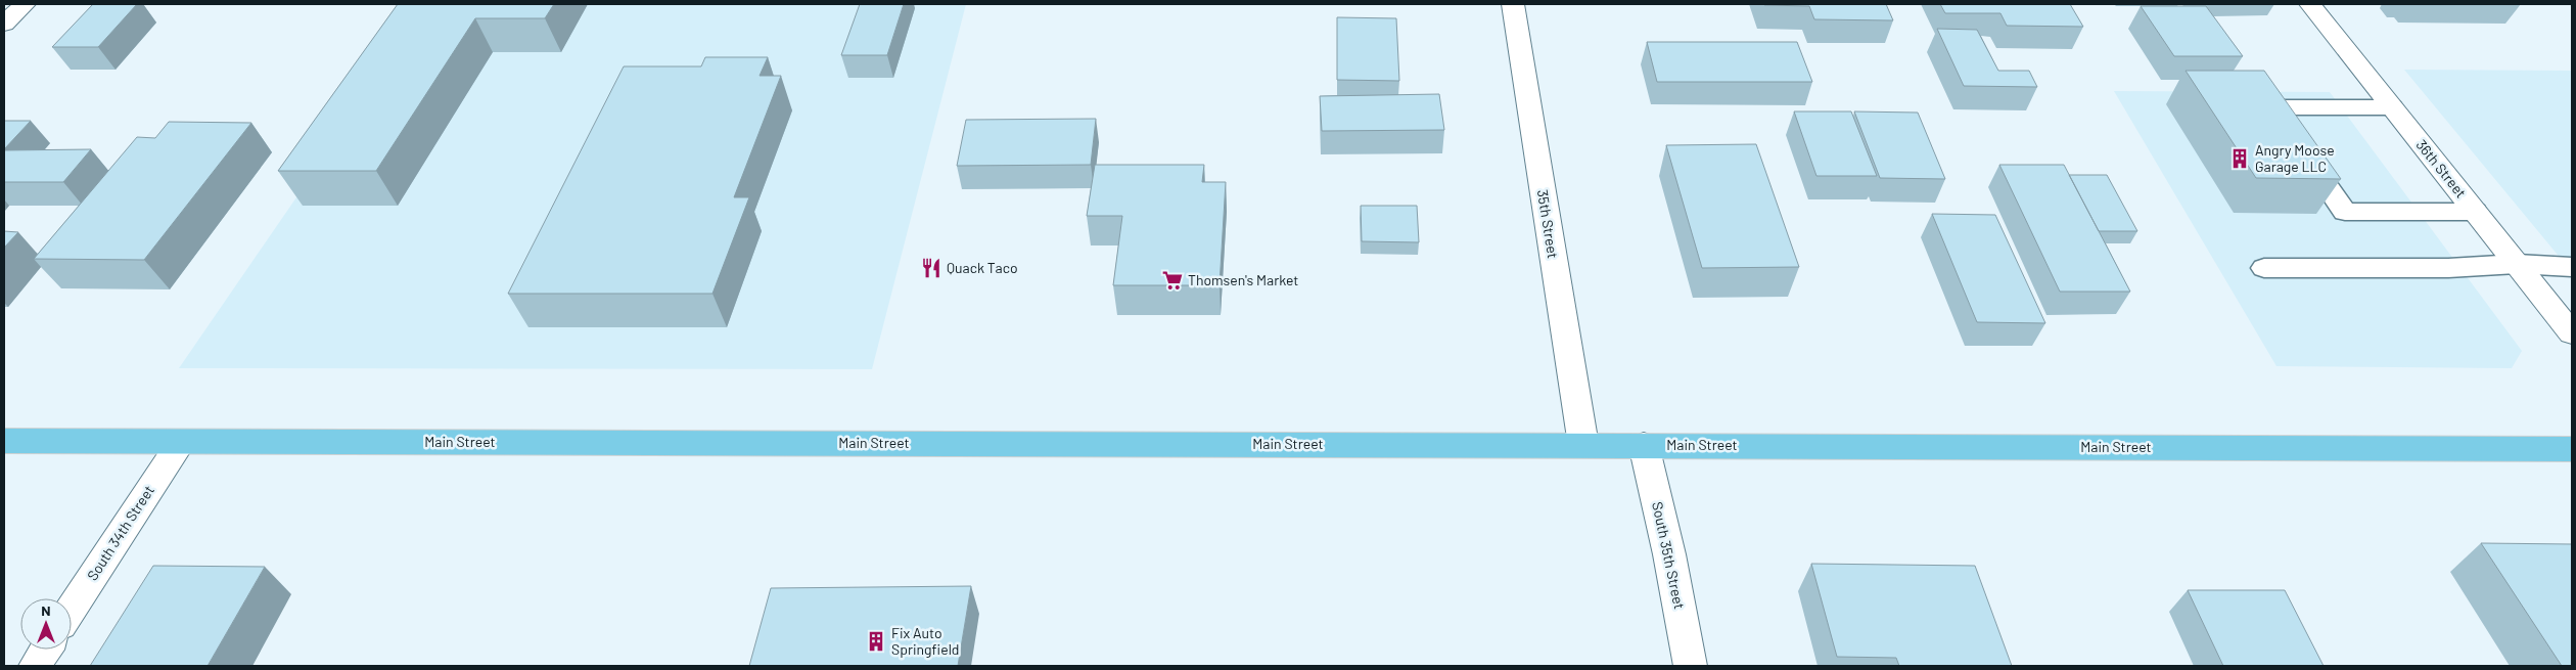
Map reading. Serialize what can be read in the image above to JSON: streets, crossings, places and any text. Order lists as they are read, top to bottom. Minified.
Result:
{"streets":{"main road":["Main Street"],"street":["36th Street","35th Street","South 34th Street","South 35th Street"]},"crossings":[["35th Street","Main Street"],["Main Street","South 34th Street"],["Main Street","South 35th Street"]],"places":{"building":["Angry Moose Garage LLC","Fix Auto Springfield"],"restaurant":["Quack Taco"],"supermarket":["Thomsen's Market"]},"north":"top"}
